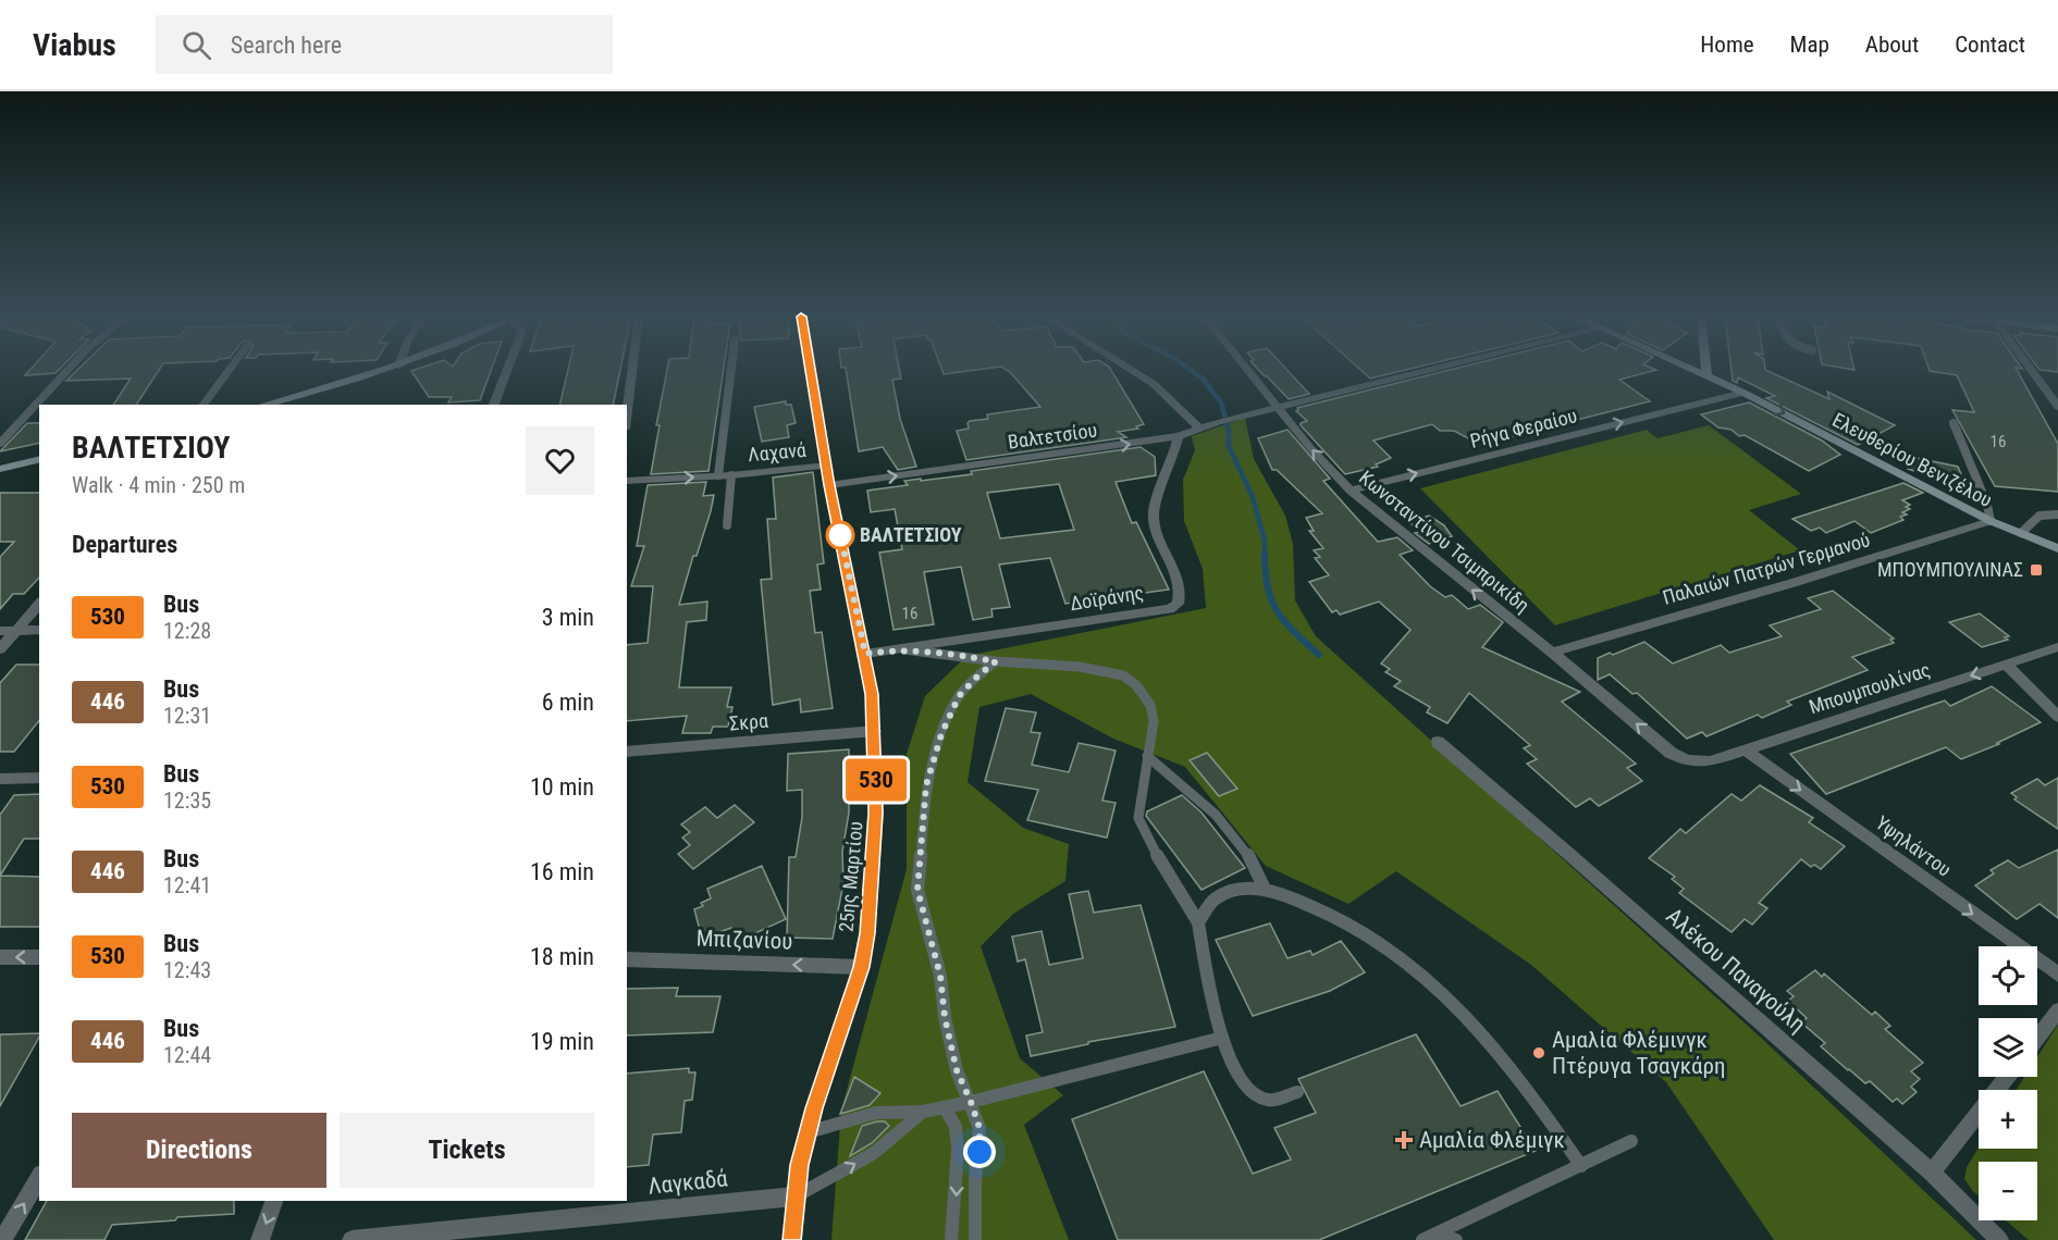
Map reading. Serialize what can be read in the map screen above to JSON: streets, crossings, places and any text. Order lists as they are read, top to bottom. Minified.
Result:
{"streets":{"street":["Ρήγα Φεραίου","Βαλτετσίου","Λαχανά","Ελευθερίου Βενιζέλου","Κωνσταντίνου Τσιμπρικίδη","Παλαιών Πατρών Γερμανού","Δοϊράνης","Μπουμπουλίνας","Σκρα","Υψηλάντου","25ης Μαρτίου","Μπιζανίου","Αλέκου Παναγούλη","Λαγκαδά"]},"crossings":[["Ρήγα Φεραίου","Ελευθερίου Βενιζέλου"],["Ρήγα Φεραίου","Κωνσταντίνου Τσιμπρικίδη"],["Βαλτετσίου","Κωνσταντίνου Τσιμπρικίδη"],["Βαλτετσίου","Δοϊράνης"],["Βαλτετσίου","25ης Μαρτίου"],["Λαχανά","25ης Μαρτίου"],["Ελευθερίου Βενιζέλου","Παλαιών Πατρών Γερμανού"],["Κωνσταντίνου Τσιμπρικίδη","Παλαιών Πατρών Γερμανού"],["Κωνσταντίνου Τσιμπρικίδη","Μπουμπουλίνας"],["Δοϊράνης","25ης Μαρτίου"],["Μπουμπουλίνας","Υψηλάντου"],["Σκρα","25ης Μαρτίου"],["25ης Μαρτίου","Μπιζανίου"],["25ης Μαρτίου","Λαγκαδά"]],"one_way":["Ρήγα Φεραίου","Βαλτετσίου","Ελευθερίου Βενιζέλου","Κωνσταντίνου Τσιμπρικίδη","Μπουμπουλίνας","Υψηλάντου","Μπιζανίου"],"places":{"other":["ΒΑΛΤΕΤΣΙΟΥ","Αμαλία Φλέμινγκ Πτέρυγα Τσαγκάρη"],"transit":["ΜΠΟΥΜΠΟΥΛΙΝΑΣ"],"health":["Αμαλία Φλέμιγκ"]},"lines":["bus line 530"],"house_numbers":["16","16"],"page":{"header":"Viabus","search":"Search here","nav":["Home","Map","About","Contact"],"on_map":"530","heading":[["ΒΑΛΤΕΤΣΙΟΥ","Walk · 4 min · 250 m"],"Departures"],"list":[{"mark":"530","name":"Bus","note":"12:28","value":"3 min"},{"mark":"446","name":"Bus","note":"12:31","value":"6 min"},{"mark":"530","name":"Bus","note":"12:35","value":"10 min"},{"mark":"446","name":"Bus","note":"12:41","value":"16 min"},{"mark":"530","name":"Bus","note":"12:43","value":"18 min"},{"mark":"446","name":"Bus","note":"12:44","value":"19 min"}],"map_buttons":["+","−"],"buttons":["Directions","Tickets"]}}
